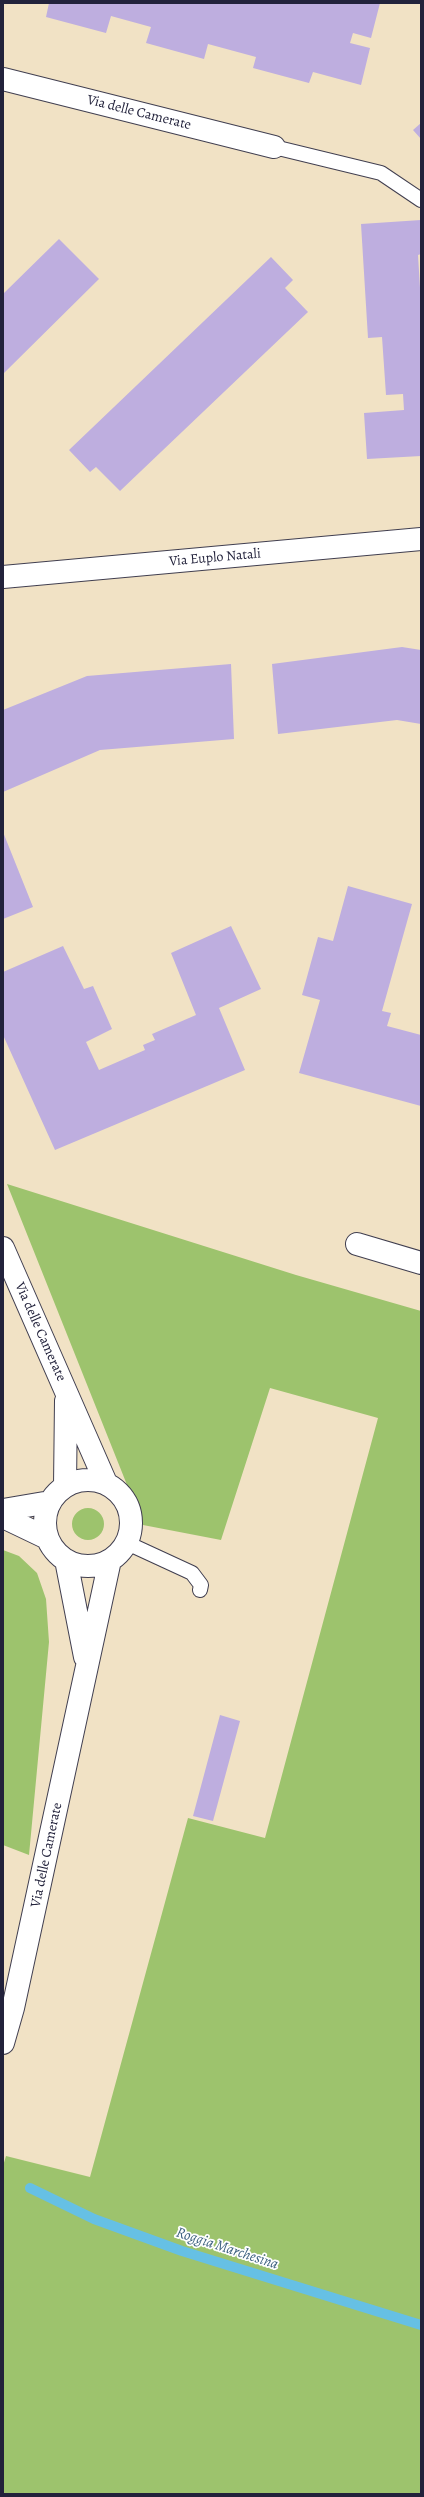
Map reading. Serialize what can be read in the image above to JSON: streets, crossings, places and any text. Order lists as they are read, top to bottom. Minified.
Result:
{"streets":{"street":["Via delle Camerate","Via Euplo Natali"]},"water":["Roggia Marchesina"]}
